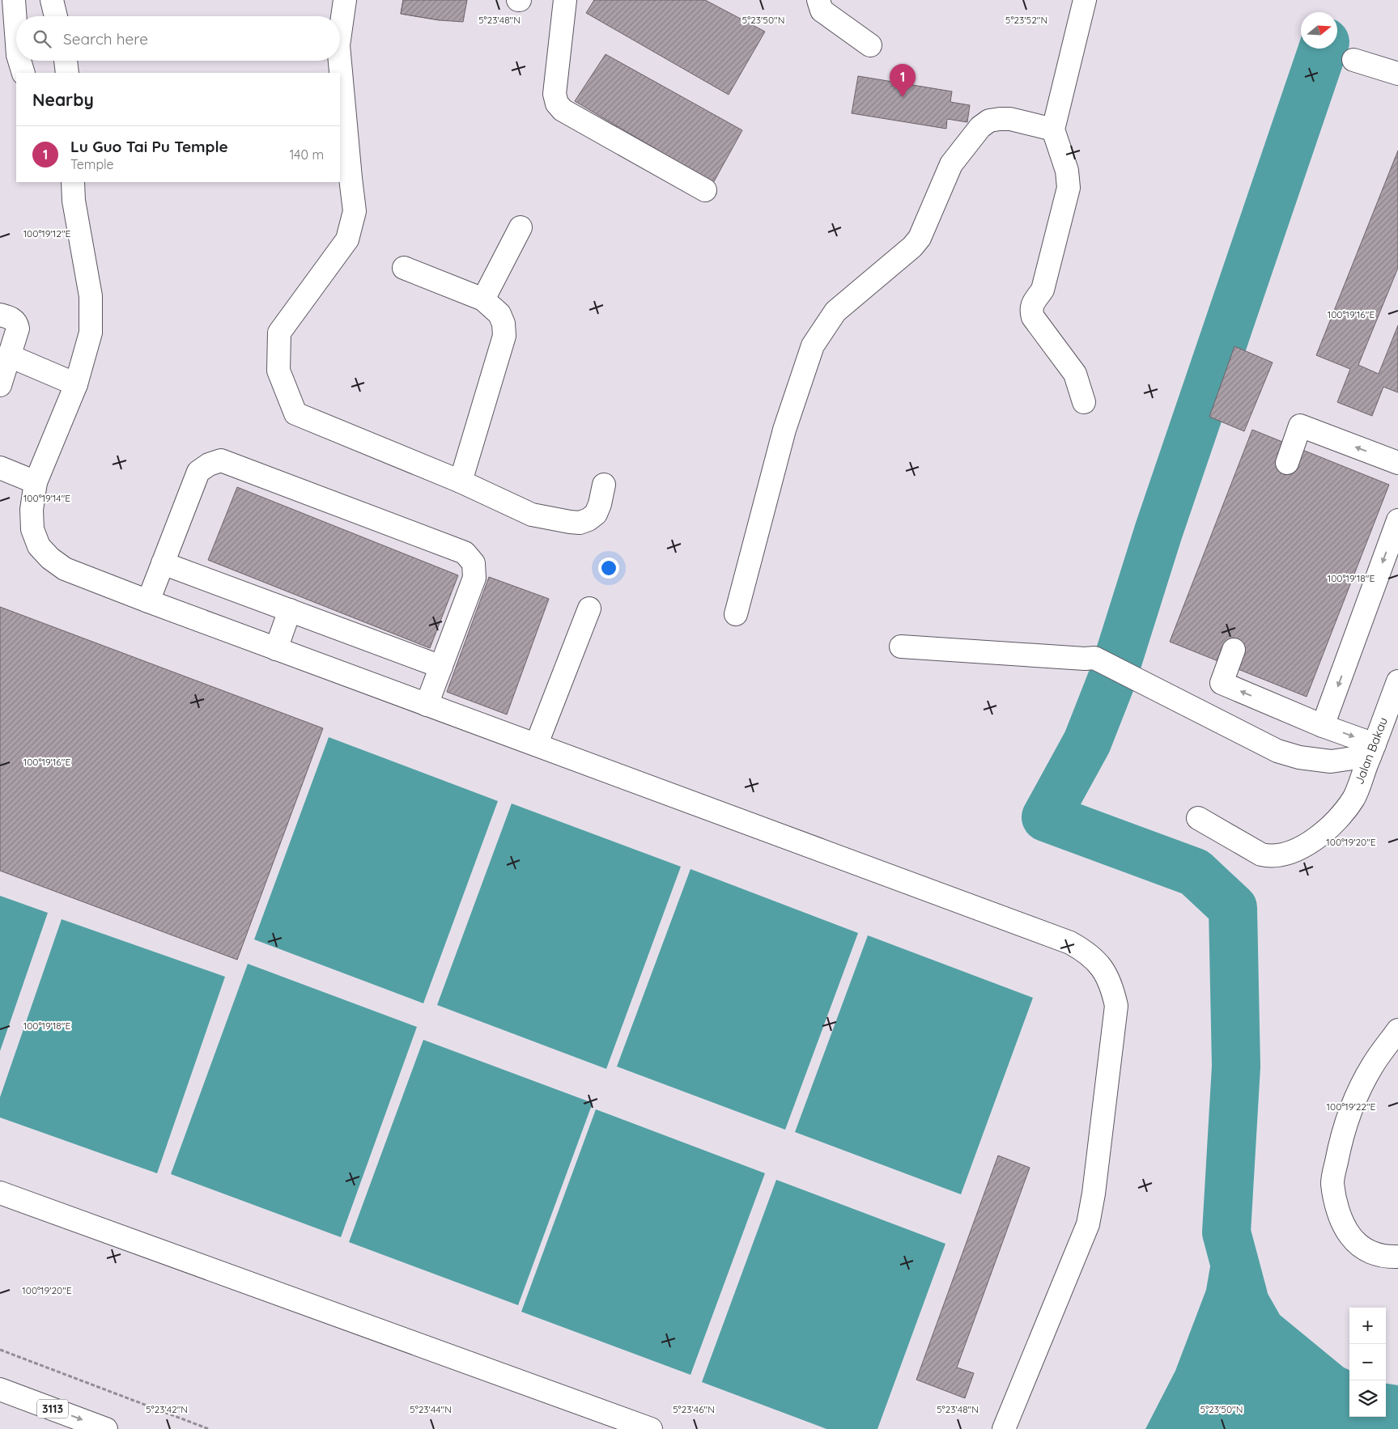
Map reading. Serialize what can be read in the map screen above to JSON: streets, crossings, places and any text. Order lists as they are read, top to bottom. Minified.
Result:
{"streets":{"main road":["Jalan Bakau","3113"]},"north":"right","page":{"search":"Search here","pins":"1","heading":"Nearby","list":[{"mark":"1","name":"Lu Guo Tai Pu Temple","note":"Temple","value":"140 m"}],"map_buttons":["+","−"]},"coordinates":["5°23'48\"N","5°23'50\"N","5°23'52\"N","100°19'12\"E","100°19'16\"E","100°19'14\"E","100°19'18\"E","100°19'20\"E","100°19'22\"E","5°23'42\"N","5°23'44\"N","5°23'46\"N"]}
